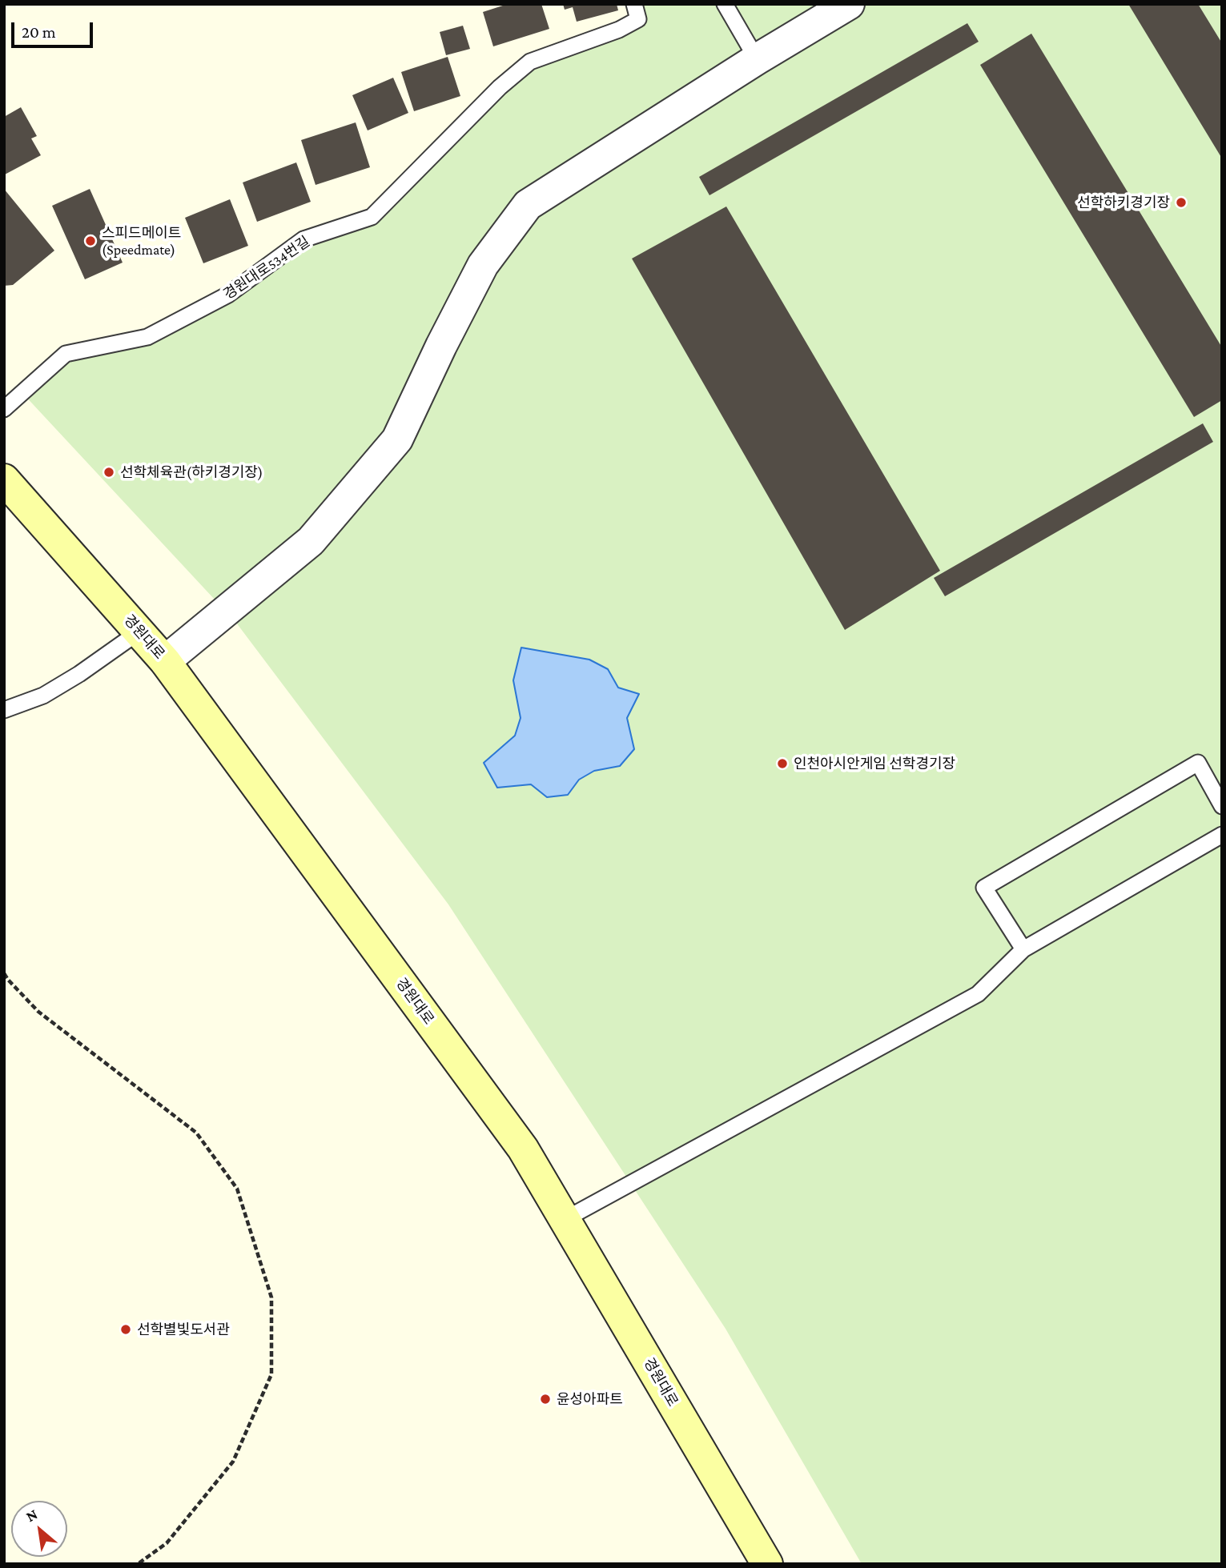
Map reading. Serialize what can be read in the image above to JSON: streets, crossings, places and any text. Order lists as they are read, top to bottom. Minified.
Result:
{"streets":{"main road":["경원대로"],"lane":["경원대로534번길"]},"places":["선학하키경기장","스피드메이트 (Speedmate)","선학체육관(하키경기장)","인천아시안게임 선학경기장","선학별빛도서관","윤성아파트"],"scale_bar":"20 m","north":"top left"}
